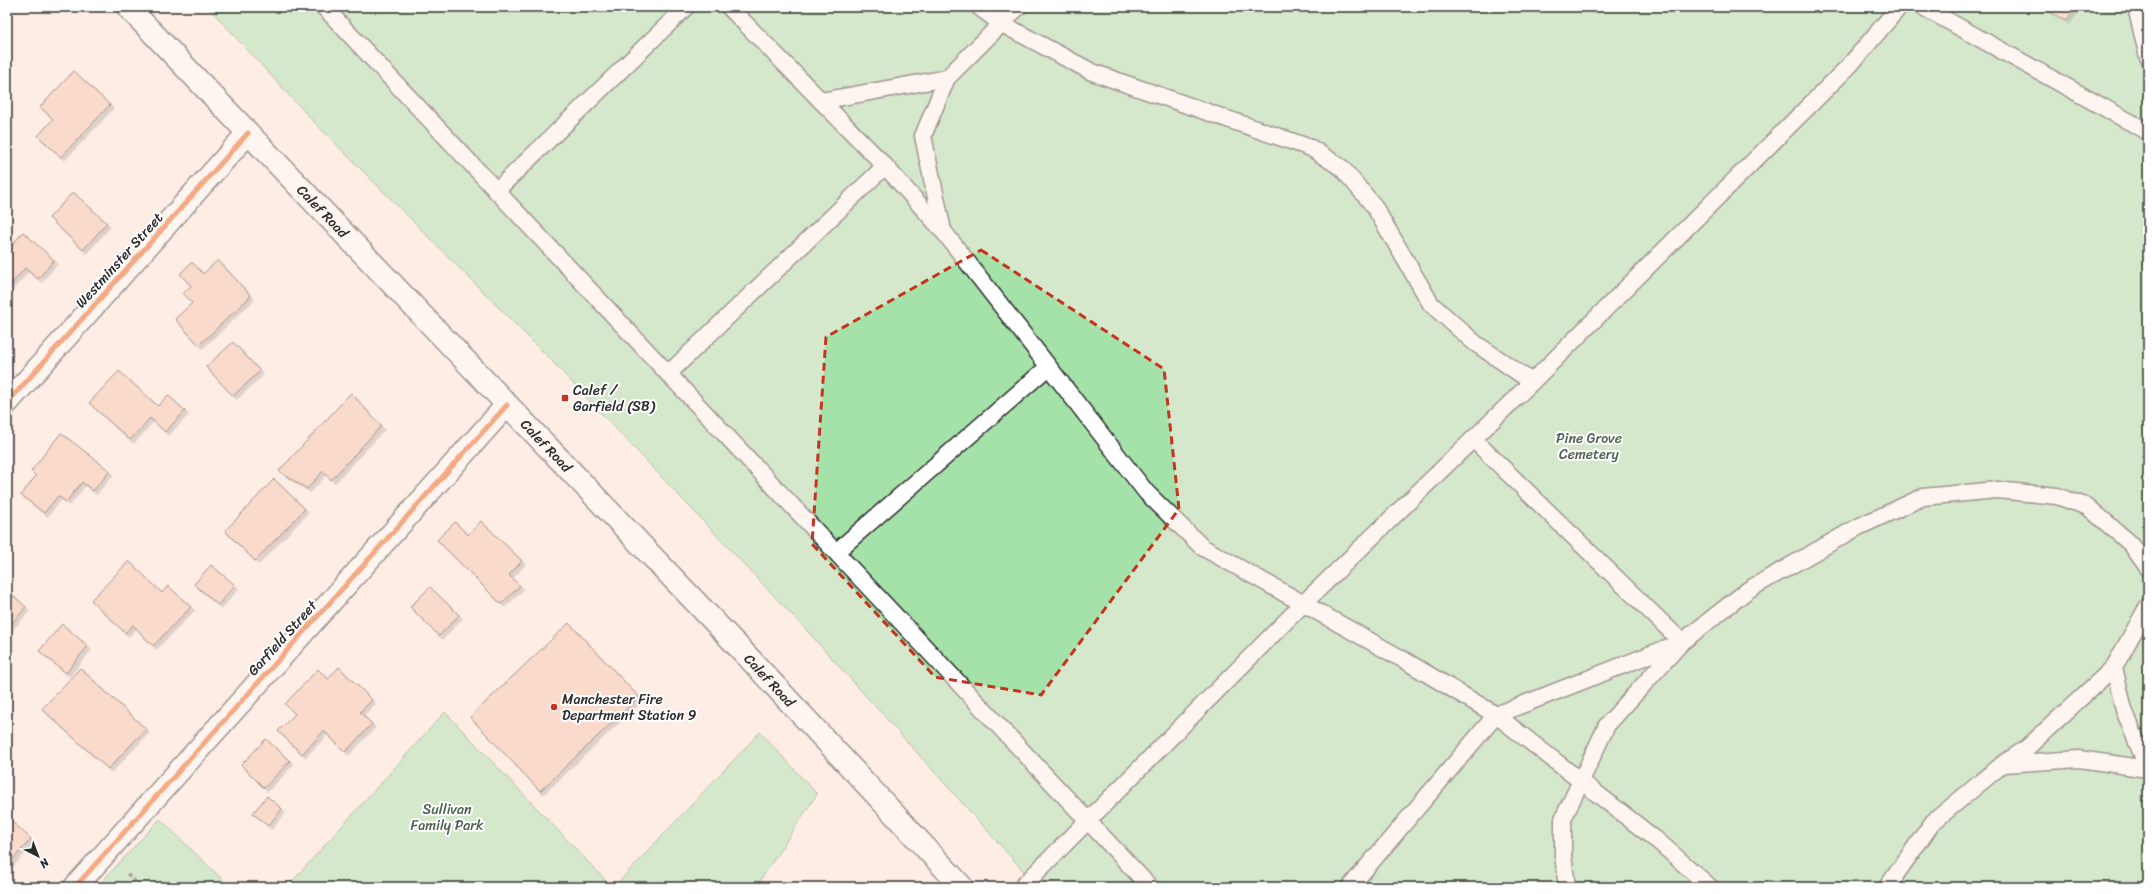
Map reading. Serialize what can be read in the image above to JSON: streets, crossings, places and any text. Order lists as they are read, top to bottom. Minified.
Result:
{"streets":{"main road":["Calef Road","Westminster Street","Garfield Street"]},"crossings":[["Calef Road","Westminster Street"],["Calef Road","Garfield Street"]],"parks":["Pine Grove Cemetery","Sullivan Family Park"],"places":{"transit":["Calef / Garfield (SB)"],"other":["Manchester Fire Department Station 9"]},"north":"bottom right"}
